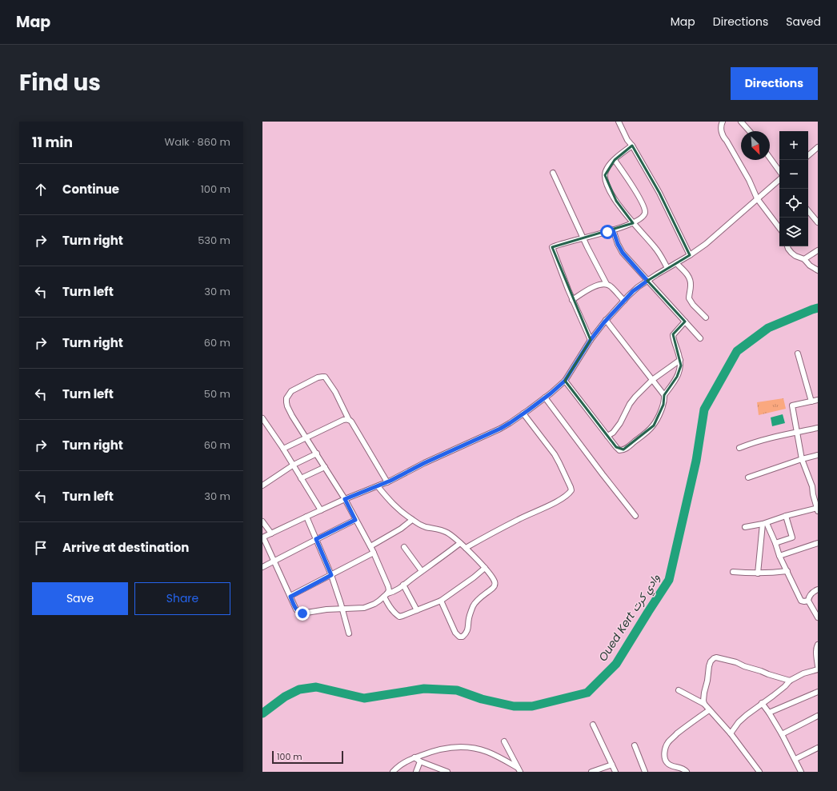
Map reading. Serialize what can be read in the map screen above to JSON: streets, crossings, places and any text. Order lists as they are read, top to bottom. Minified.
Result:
{"water":["Oued Kert وادي كرت"],"scale_bar":"100 m","north":"bottom right","page":{"header":"Map","nav":["Map","Directions","Saved"],"title":"Find us","buttons":["Directions",["Save","Share"]],"heading":["11 min","Walk · 860 m"],"map_buttons":["+","−"],"list":[["Continue","100 m"],["Turn right","530 m"],["Turn left","30 m"],["Turn right","60 m"],["Turn left","50 m"],["Turn right","60 m"],["Turn left","30 m"],"Arrive at destination"],"scale":"100 m"}}
